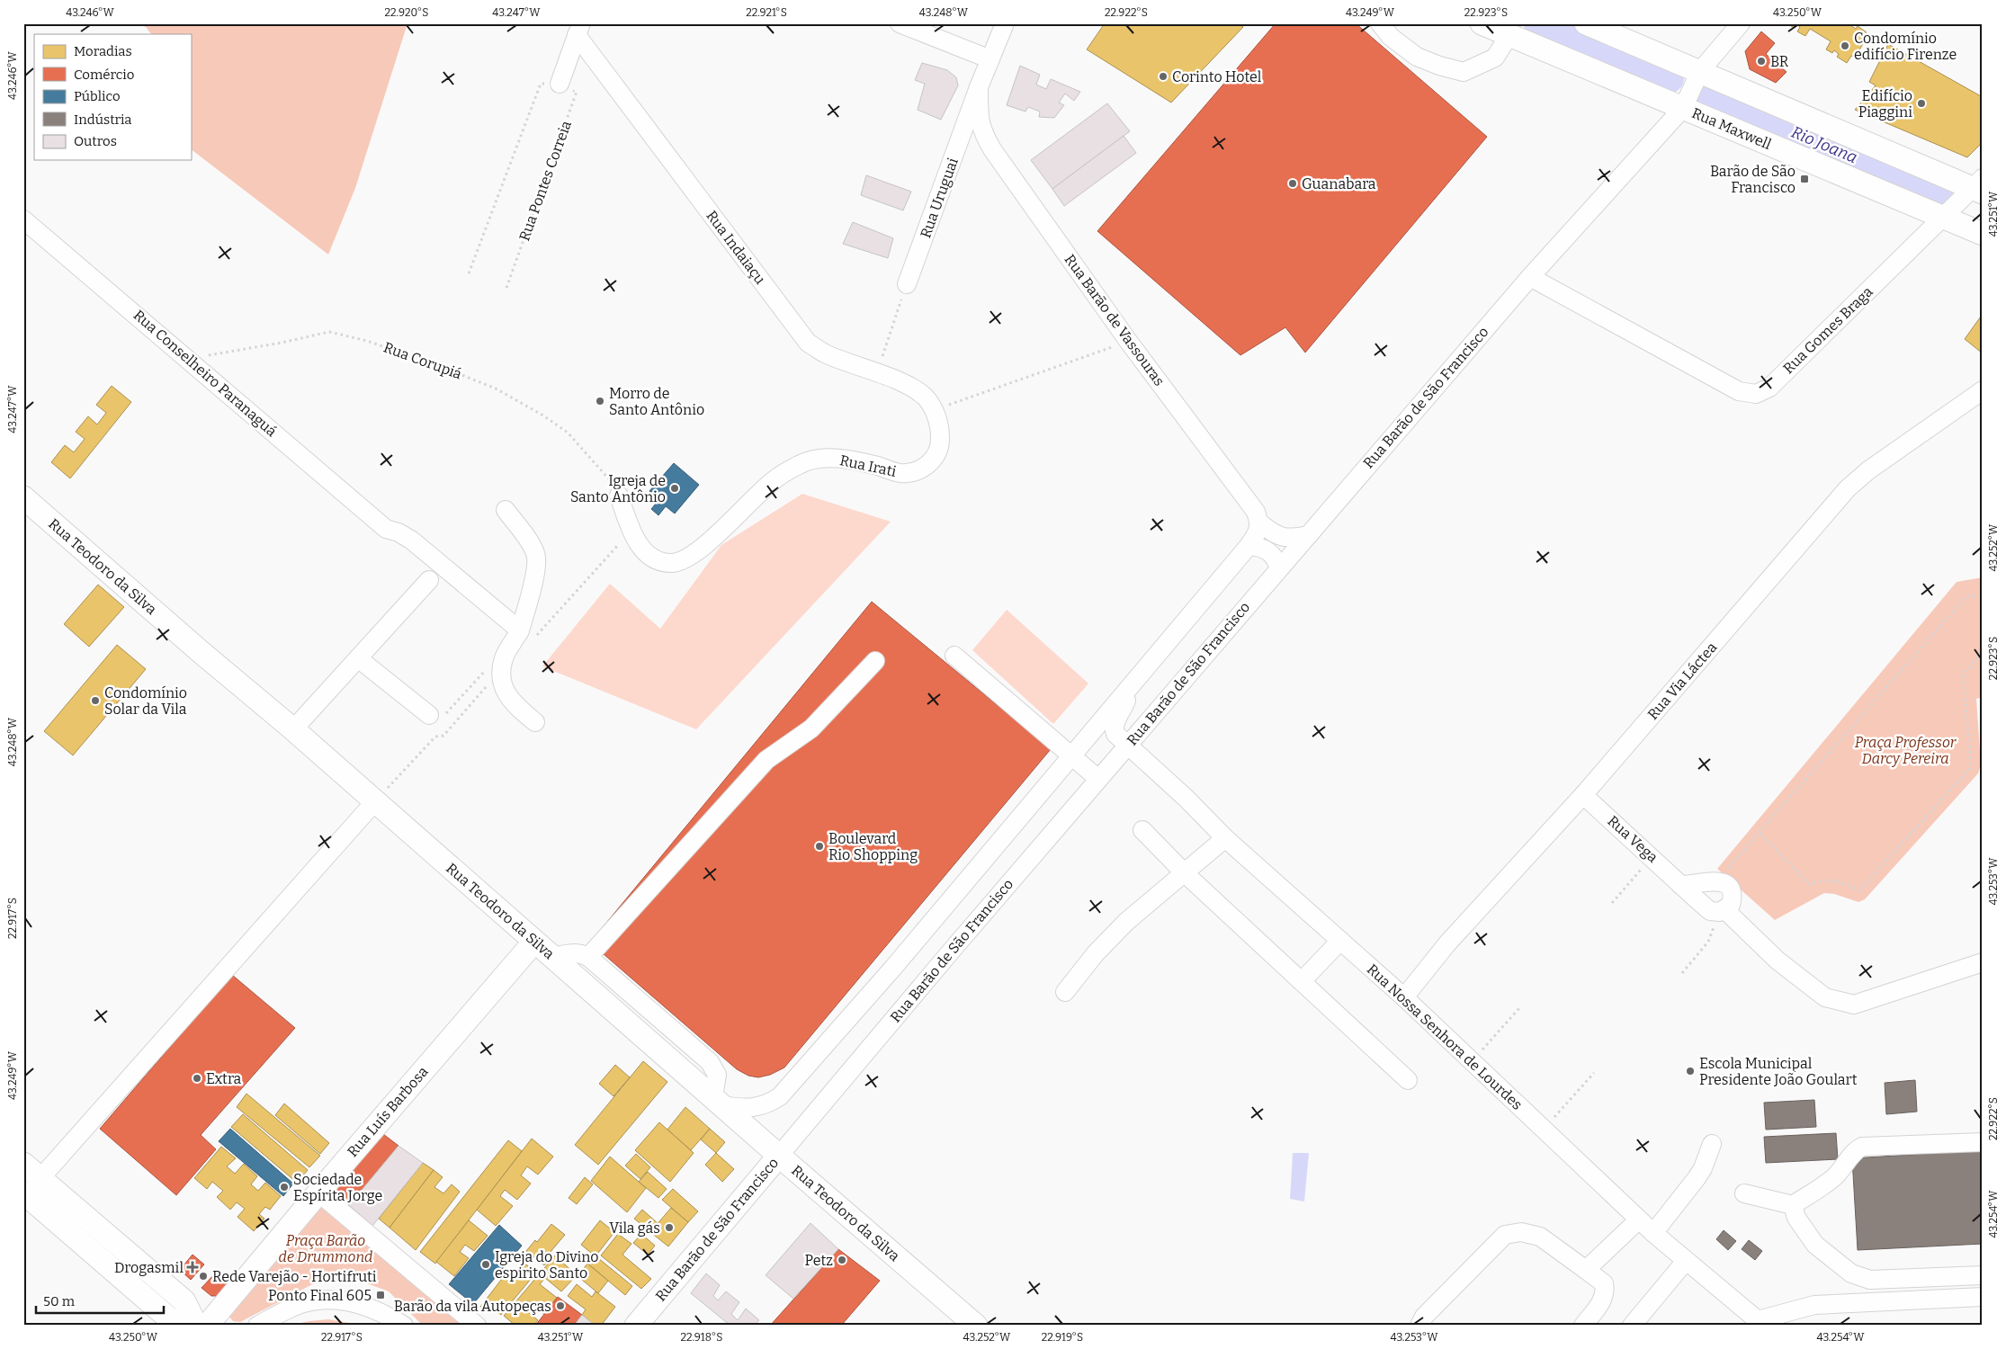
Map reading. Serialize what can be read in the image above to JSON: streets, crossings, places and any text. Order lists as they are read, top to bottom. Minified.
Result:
{"streets":{"main road":["Rua Maxwell","Rua Barão de São Francisco","Rua Teodoro da Silva","Rua Luís Barbosa"],"street":["Rua Uruguai","Rua Indaiaçu","Rua Barão de Vassouras","Rua Gomes Braga","Rua Conselheiro Paranaguá","Rua Irati","Rua Via Láctea","Rua Vega","Rua Nossa Senhora de Lourdes"],"path":["Rua Pontes Correia","Rua Corupiá"]},"crossings":[["Rua Maxwell","Rua Gomes Braga"],["Rua Maxwell","Rua Barão de São Francisco"],["Rua Uruguai","Rua Barão de Vassouras"],["Rua Indaiaçu","Rua Irati"],["Rua Gomes Braga","Rua Barão de São Francisco"],["Rua Corupiá","Rua Conselheiro Paranaguá"],["Rua Corupiá","Rua Irati"],["Rua Barão de São Francisco","Rua Teodoro da Silva"],["Rua Barão de São Francisco","Rua Nossa Senhora de Lourdes"],["Rua Teodoro da Silva","Rua Luís Barbosa"],["Rua Via Láctea","Rua Vega"],["Rua Via Láctea","Rua Nossa Senhora de Lourdes"]],"water":["Rio Joana"],"parks":["Praça Professor Darcy Pereira","Praça Barão de Drummond"],"places":{"other":["Condomínio edifício Firenze","BR","Corinto Hotel","Edifício Piaggini","Guanabara","Morro de Santo Antônio","Igreja de Santo Antônio","Condomínio Solar da Vila","Boulevard Rio Shopping","Escola Municipal Presidente João Goulart","Extra","Sociedade Espírita Jorge","Vila gás","Petz","Igreja do Divino espirito Santo","Rede Varejão - Hortifruti","Barão da vila Autopeças"],"transit":["Barão de São Francisco","Ponto Final 605"],"health":["Drogasmil"]},"legend":["Moradias","Comércio","Público","Indústria","Outros"],"scale_bar":"50 m","coordinates":["43.246°W","22.920°S","43.247°W","22.921°S","43.248°W","22.922°S","43.249°W","22.923°S","43.250°W","43.251°W","43.252°W","43.253°W","22.917°S","43.254°W","22.918°S","22.919°S"]}
